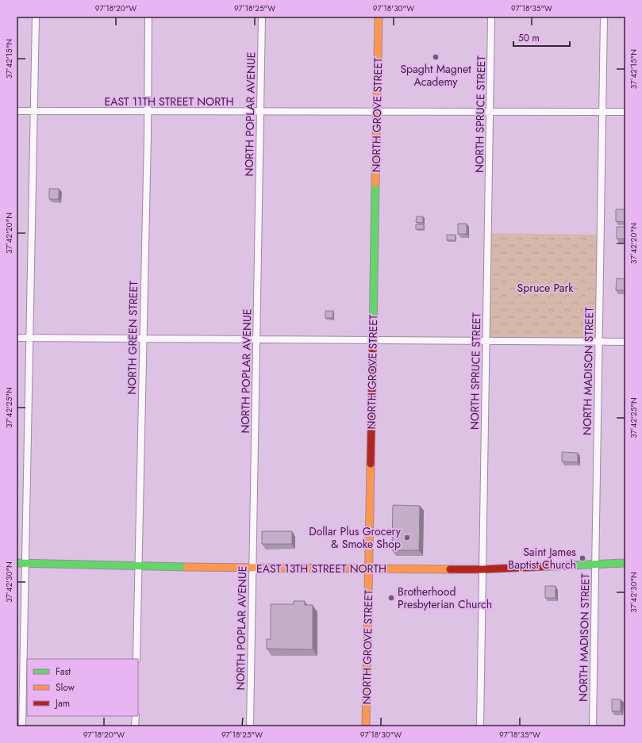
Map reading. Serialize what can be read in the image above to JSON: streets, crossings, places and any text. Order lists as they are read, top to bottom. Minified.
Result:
{"streets":{"street":["EAST 11TH STREET NORTH","NORTH POPLAR AVENUE","NORTH SPRUCE STREET","NORTH GROVE STREET","NORTH GREEN STREET","NORTH MADISON STREET","EAST 13TH STREET NORTH"]},"crossings":[["EAST 11TH STREET NORTH","NORTH POPLAR AVENUE"],["EAST 11TH STREET NORTH","NORTH SPRUCE STREET"],["EAST 11TH STREET NORTH","NORTH GROVE STREET"],["EAST 11TH STREET NORTH","NORTH GREEN STREET"],["EAST 11TH STREET NORTH","NORTH MADISON STREET"],["NORTH POPLAR AVENUE","EAST 13TH STREET NORTH"],["NORTH SPRUCE STREET","EAST 13TH STREET NORTH"],["NORTH GROVE STREET","EAST 13TH STREET NORTH"],["NORTH GREEN STREET","EAST 13TH STREET NORTH"],["NORTH MADISON STREET","EAST 13TH STREET NORTH"]],"parks":["Spruce Park"],"places":["Spaght Magnet Academy","Dollar Plus Grocery & Smoke Shop","Saint James Baptist Church","Brotherhood Presbyterian Church"],"legend":["Fast","Slow","Jam"],"scale_bar":"50 m","coordinates":["97°18'20\"W","97°18'25\"W","97°18'30\"W","97°18'35\"W","37°42'15\"N","37°42'20\"N","37°42'25\"N","37°42'30\"N"]}
